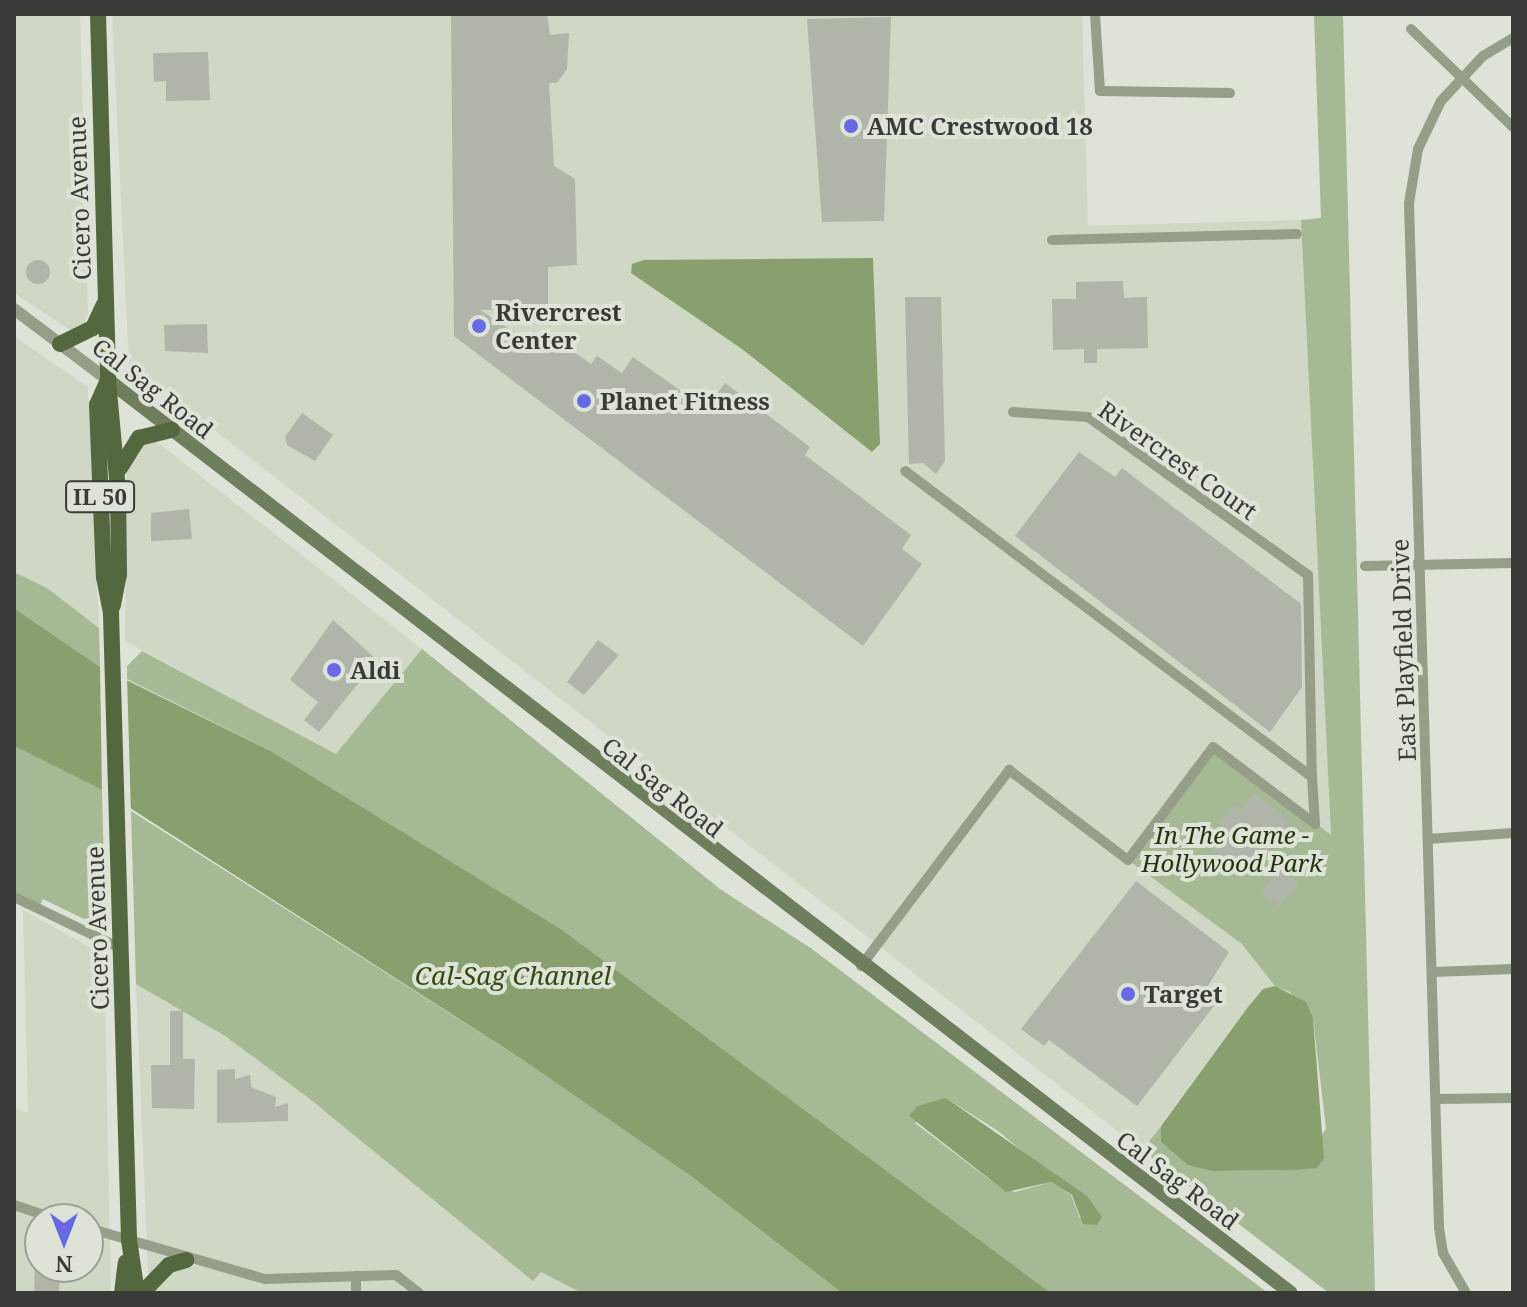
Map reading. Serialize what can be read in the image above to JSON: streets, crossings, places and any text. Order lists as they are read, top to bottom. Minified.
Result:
{"streets":{"main road":["Cicero Avenue","Cal Sag Road","IL 50"],"street":["Rivercrest Court","East Playfield Drive"]},"crossings":[["Cicero Avenue","Cal Sag Road"]],"water":["Cal-Sag Channel"],"parks":["In The Game - Hollywood Park"],"places":["AMC Crestwood 18","Rivercrest Center","Planet Fitness","Aldi","Target"],"north":"bottom"}
